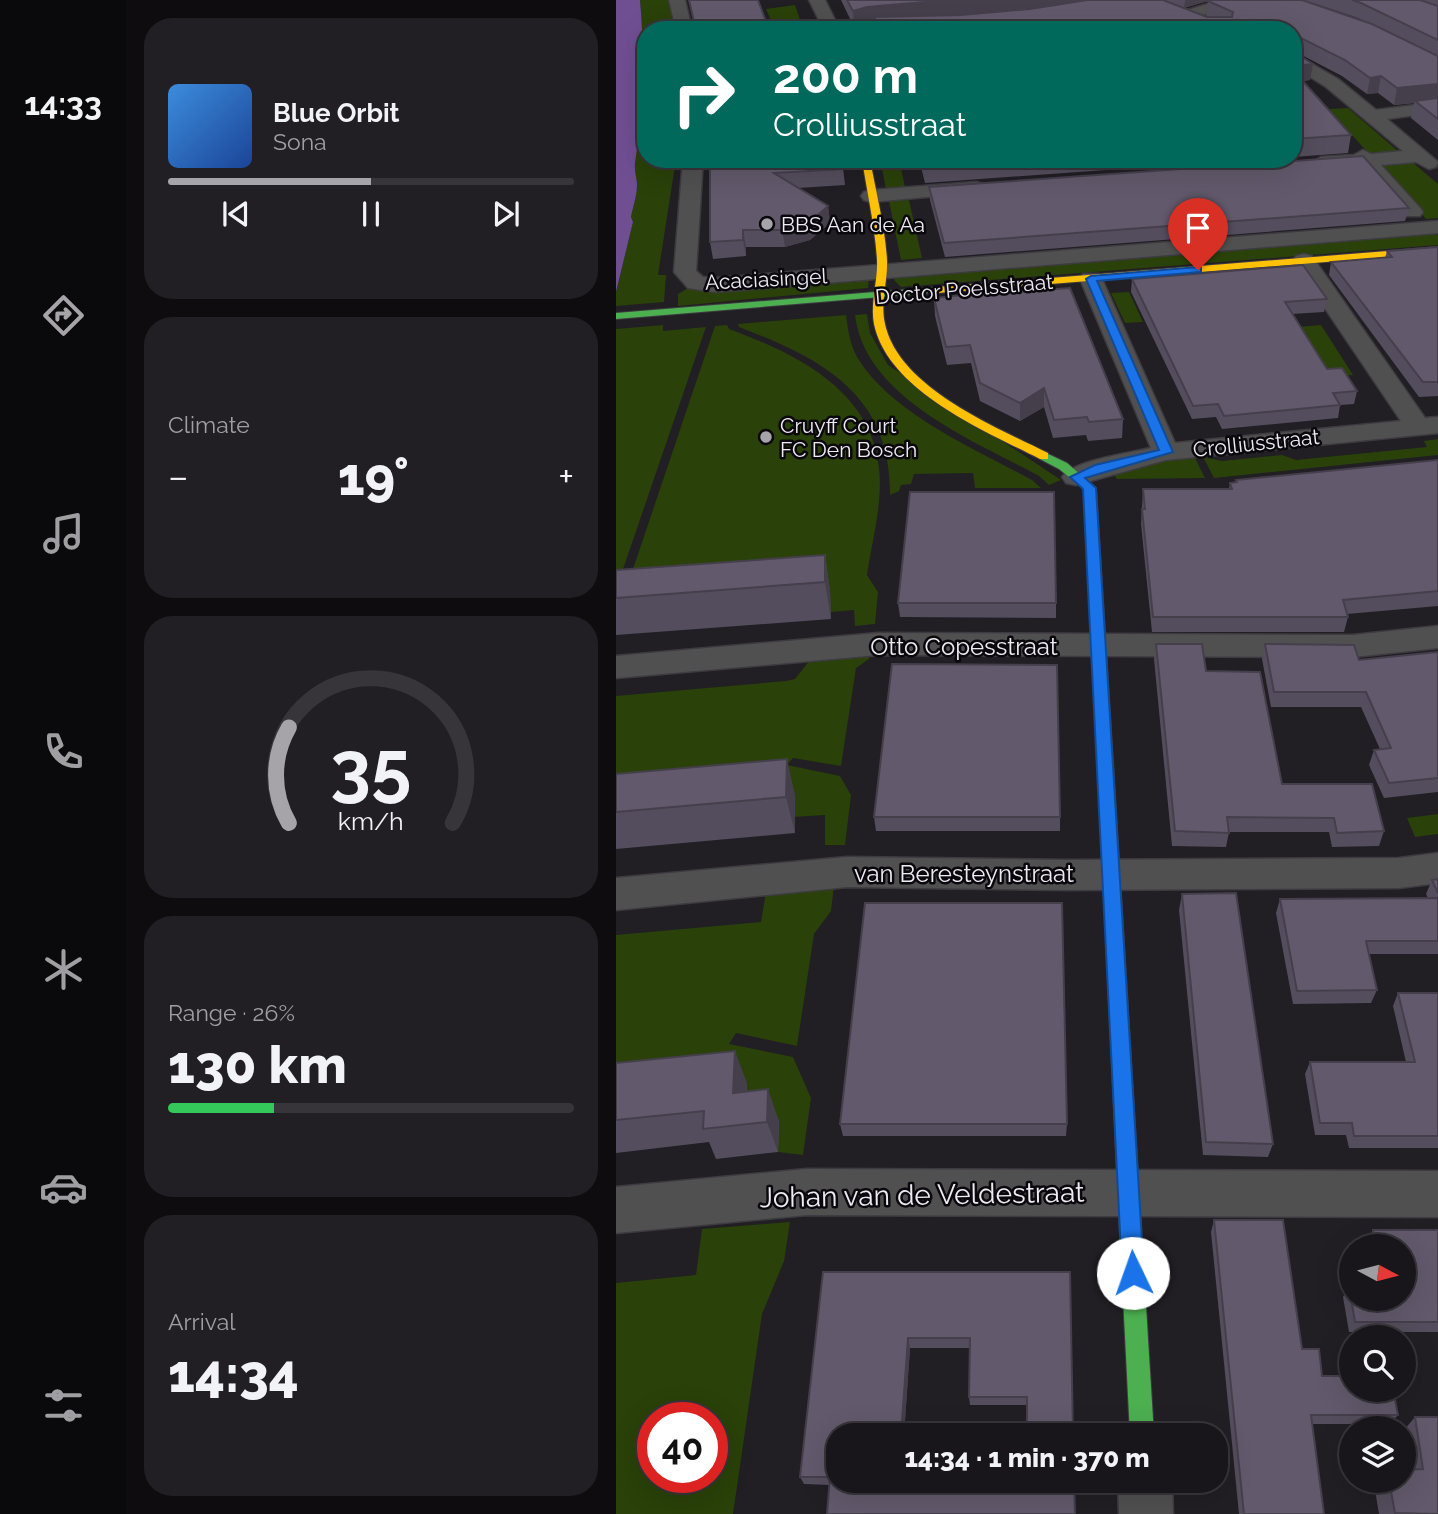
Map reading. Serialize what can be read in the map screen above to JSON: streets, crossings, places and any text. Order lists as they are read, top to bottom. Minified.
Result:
{"streets":{"street":["Acaciasingel","Doctor Poelsstraat","Crolliusstraat","Otto Copesstraat","van Beresteynstraat","Johan van de Veldestraat"]},"crossings":[["Acaciasingel","Doctor Poelsstraat"]],"places":["BBS Aan de Aa","Cruyff Court FC Den Bosch"],"north":"right","page":{"tabs":"14:33","turn":["200 m","Crolliusstraat"],"song":["Blue Orbit","Sona"],"tile":["Climate",["Range · 26%","130 km"],["Arrival","14:34"]],"heat":["−","19°","+"],"limit":"40","trip":"14:34 · 1 min · 370 m","gauge":["35","km/h"]}}
